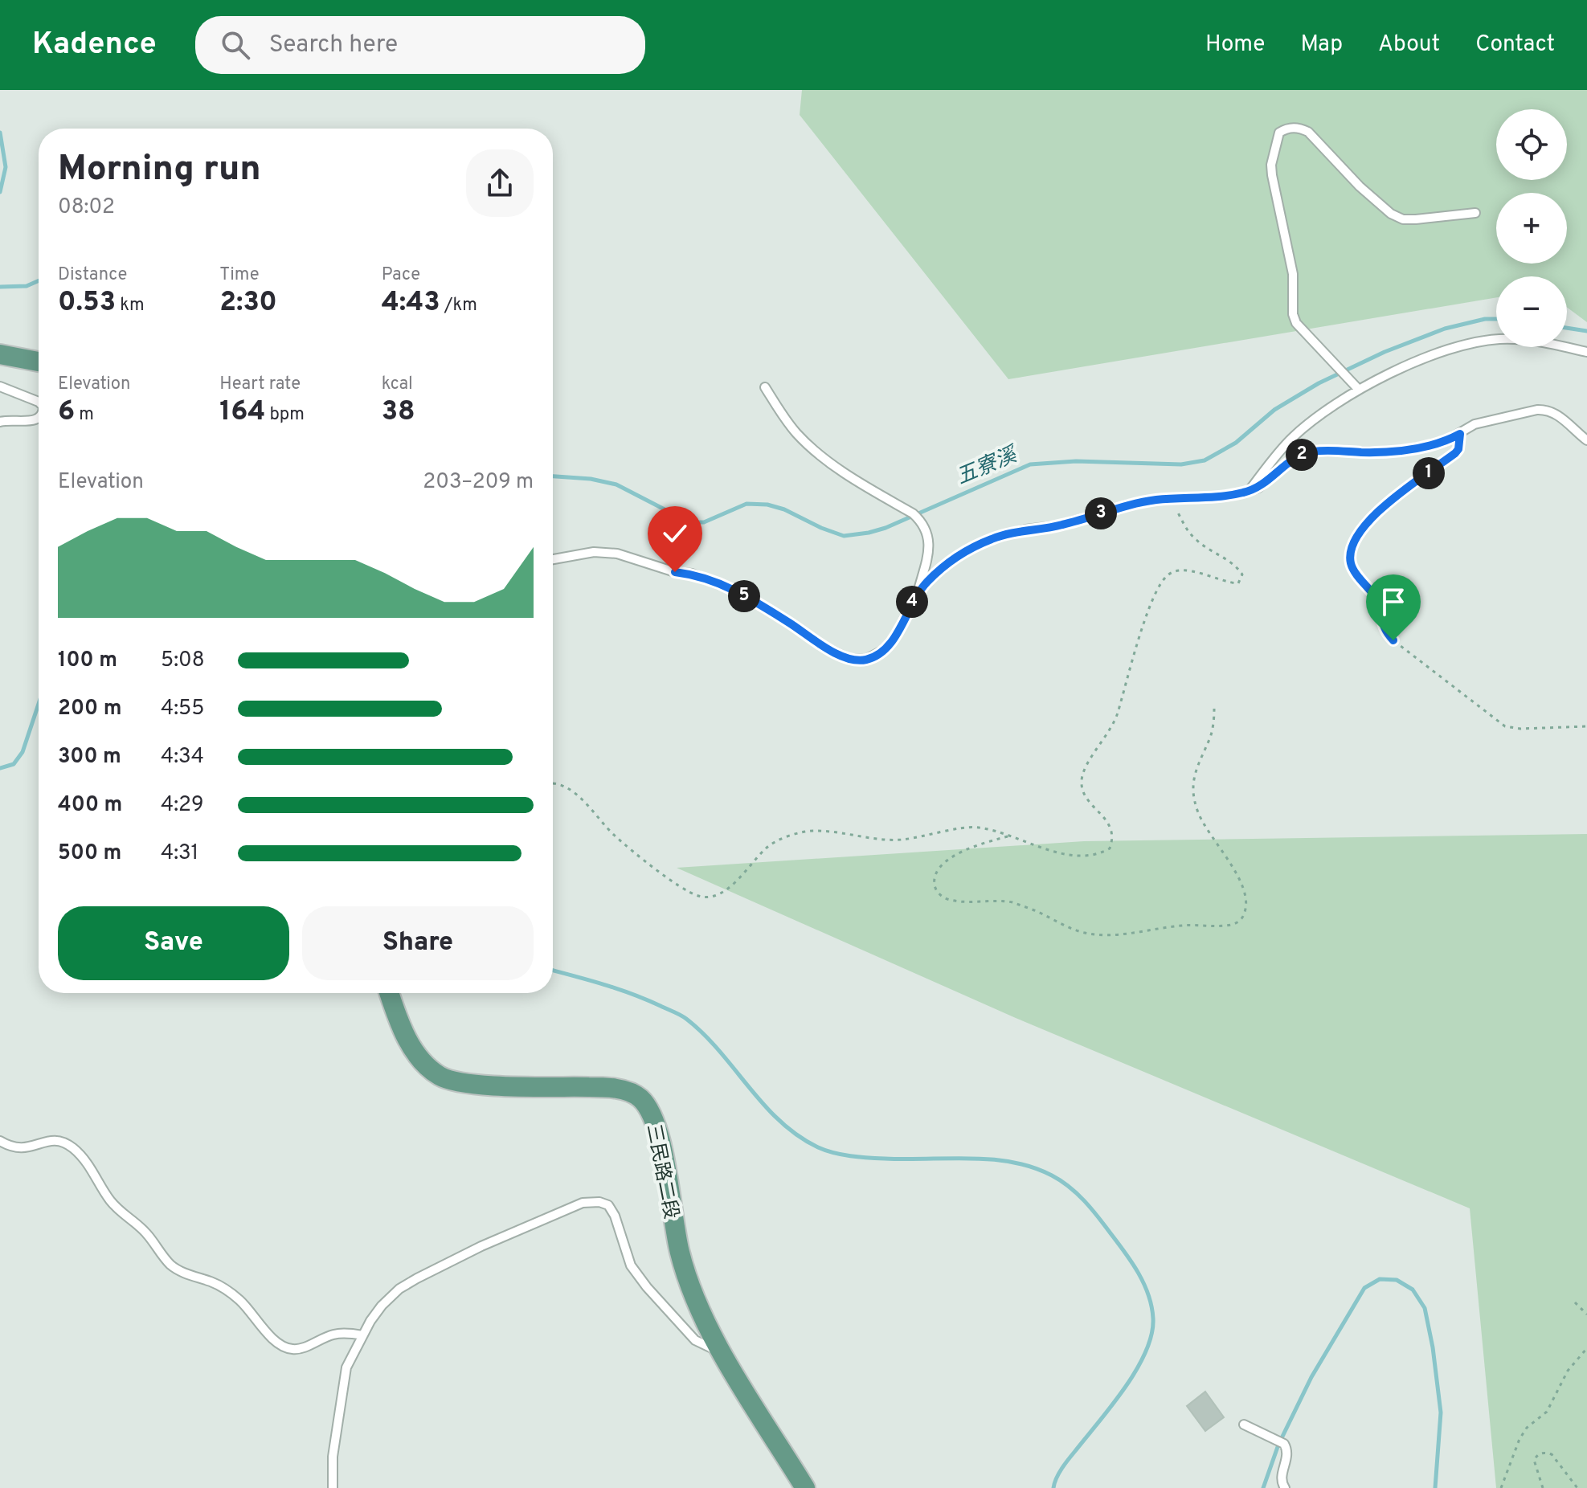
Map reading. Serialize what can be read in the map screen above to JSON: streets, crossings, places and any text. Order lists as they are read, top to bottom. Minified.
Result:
{"streets":{"main road":["三民路二段"]},"water":["五寮溪"],"page":{"header":"Kadence","search":"Search here","nav":["Home","Map","About","Contact"],"map_buttons":["+","−"],"heading":["Morning run","08:02"],"stats":[["Distance","0.53 km"],["Time","2:30"],["Pace","4:43 /km"],["Elevation","6 m"],["Heart rate","164 bpm"],["kcal","38"]],"pins":["2","1","3","5","4"],"chart":["Elevation","203–209 m"],"list":[{"name":"100 m","note":"5:08"},{"name":"200 m","note":"4:55"},{"name":"300 m","note":"4:34"},{"name":"400 m","note":"4:29"},{"name":"500 m","note":"4:31"}],"buttons":["Save","Share"]}}
